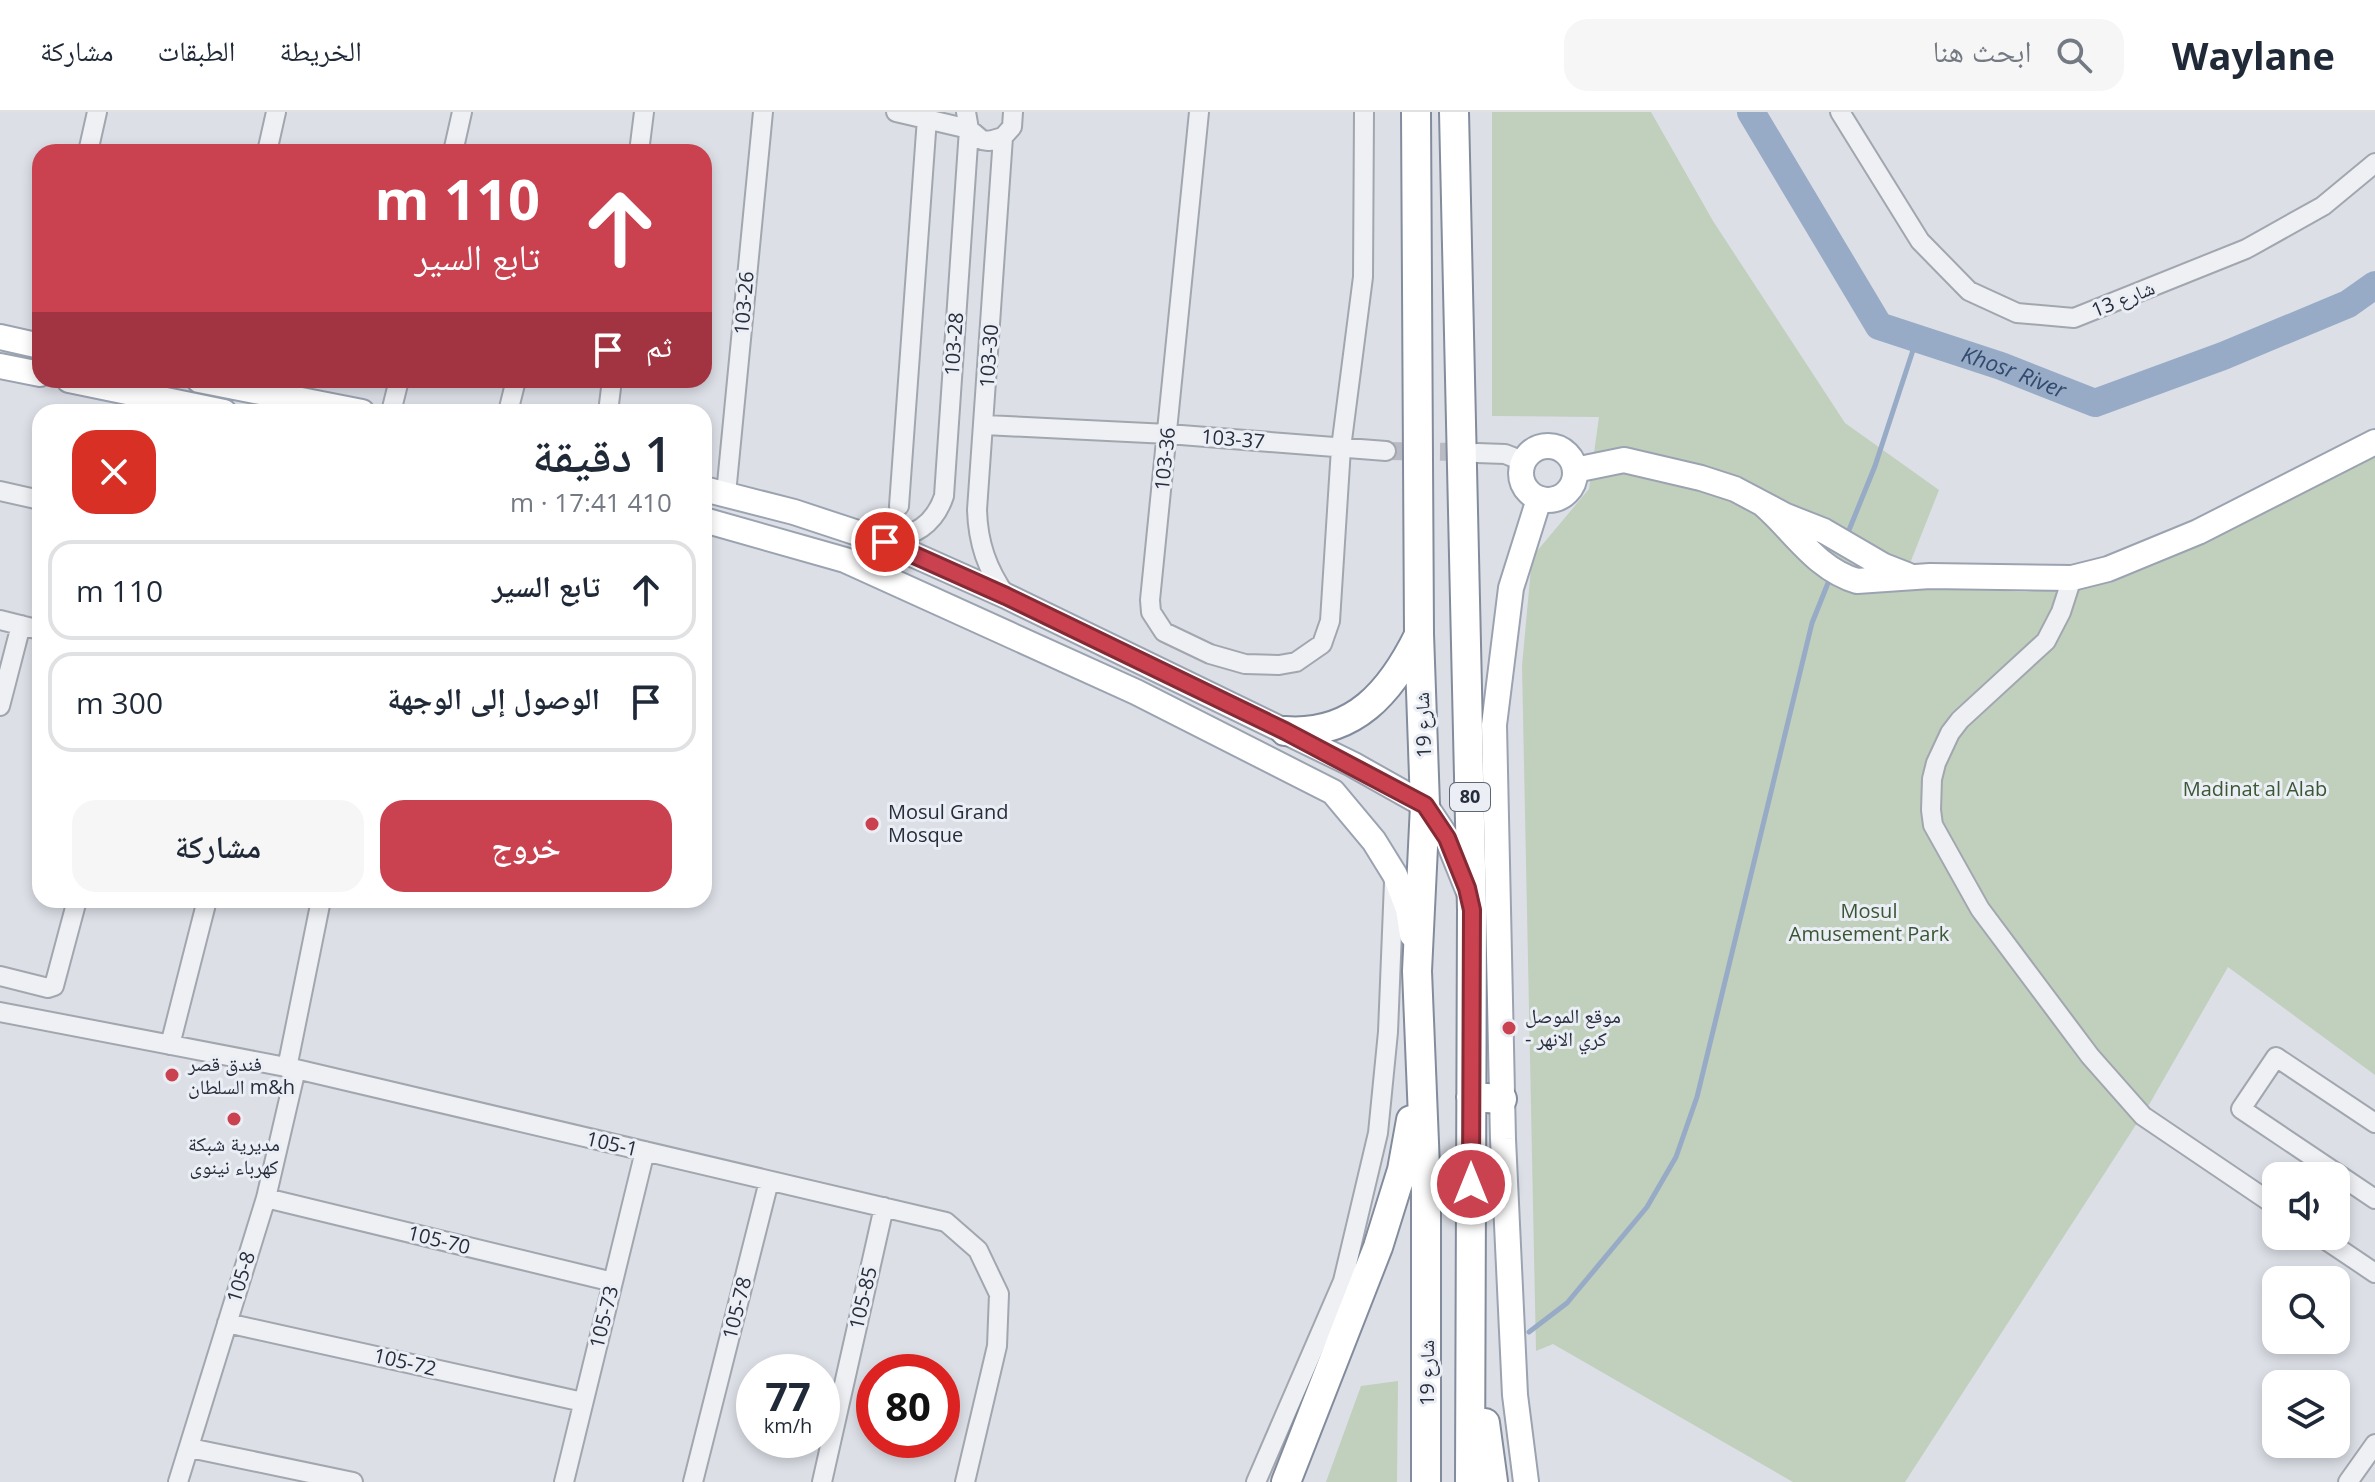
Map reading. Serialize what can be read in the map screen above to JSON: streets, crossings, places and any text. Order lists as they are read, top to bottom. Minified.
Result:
{"streets":{"highway":["شارع 19","80"],"street":["شارع 13","103-26","103-28","103-30","103-37","103-36","105-1","105-70","105-8","105-85","105-78","105-73","105-72"]},"crossings":[["103-30","103-37"],["103-37","103-36"],["105-1","105-8"],["105-1","105-85"],["105-1","105-78"],["105-1","105-73"],["105-70","105-8"],["105-70","105-73"],["105-8","105-72"],["105-73","105-72"]],"water":["Khosr River"],"parks":["Madinat al Alab","Mosul Amusement Park"],"places":["Mosul Grand Mosque","موقع الموصل - كري الانهر","فندق قصر السلطان m&h","مديرية شبكة كهرباء نينوى"],"page":{"header":"Waylane","search":"ابحث هنا","nav":["الخريطة","الطبقات","مشاركة"],"turn":["110 m","تابع السير"],"then":"ثم","heading":["1 دقيقة","410 m · 17:41"],"list":[{"name":"تابع السير","value":"110 m"},{"name":"الوصول إلى الوجهة","value":"300 m"}],"buttons":["خروج","مشاركة"],"speed":"77 km/h","limit":"80"}}
